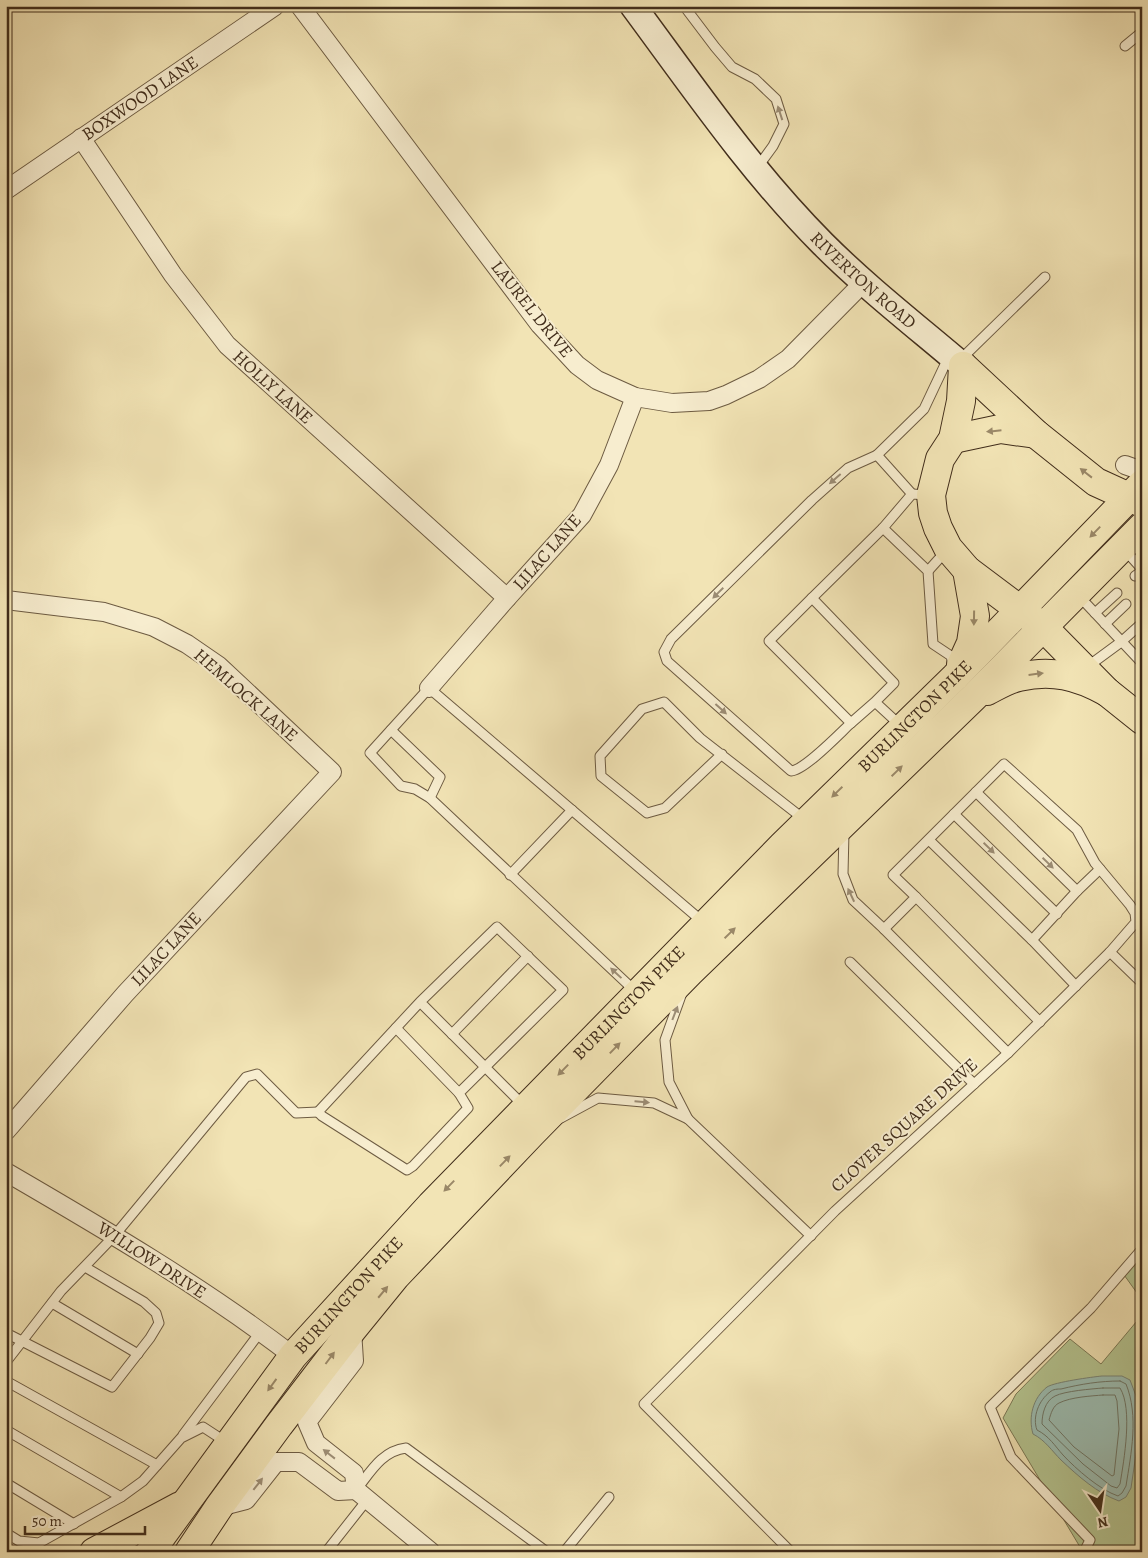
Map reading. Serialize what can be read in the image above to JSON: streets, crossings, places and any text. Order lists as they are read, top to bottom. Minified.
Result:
{"streets":{"main road":["RIVERTON ROAD","BURLINGTON PIKE"],"street":["BOXWOOD LANE","LAUREL DRIVE","HOLLY LANE","LILAC LANE","HEMLOCK LANE","WILLOW DRIVE"],"lane":["CLOVER SQUARE DRIVE"]},"crossings":[["BOXWOOD LANE","HOLLY LANE"],["RIVERTON ROAD","LAUREL DRIVE"],["RIVERTON ROAD","BURLINGTON PIKE"],["LAUREL DRIVE","LILAC LANE"],["HOLLY LANE","LILAC LANE"],["LILAC LANE","HEMLOCK LANE"],["BURLINGTON PIKE","WILLOW DRIVE"]],"scale_bar":"50 m","north":"bottom"}
